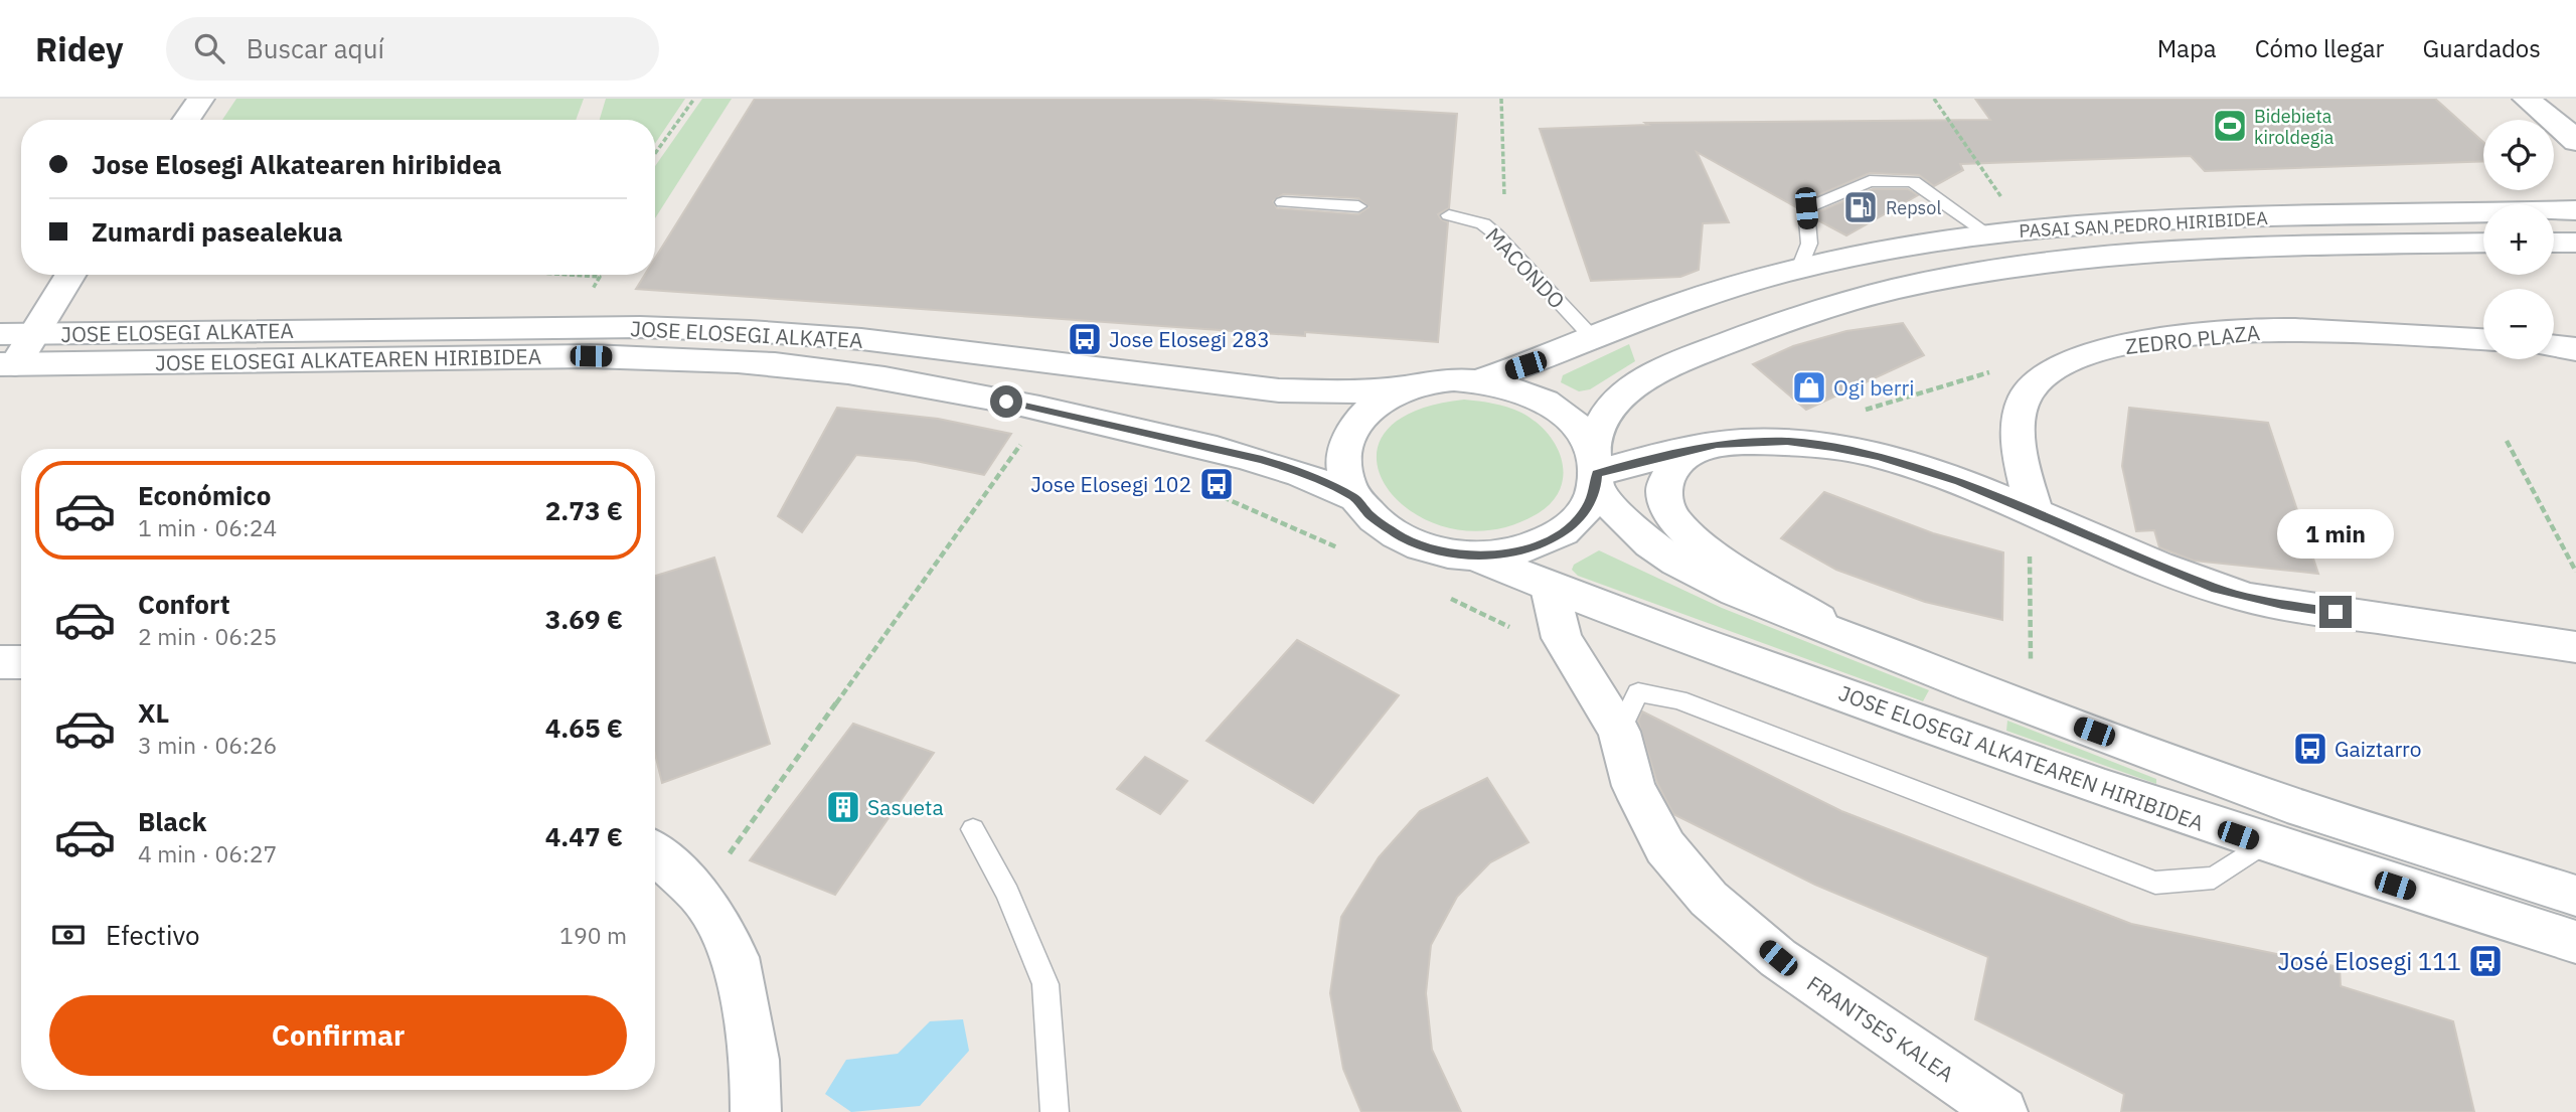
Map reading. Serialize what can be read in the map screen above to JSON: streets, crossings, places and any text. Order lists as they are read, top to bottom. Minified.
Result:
{"streets":{"main road":["PASAI SAN PEDRO HIRIBIDEA","JOSE ELOSEGI ALKATEA","ZEDRO PLAZA","JOSE ELOSEGI ALKATEAREN HIRIBIDEA","FRANTSES KALEA"],"lane":["MACONDO"]},"crossings":[["PASAI SAN PEDRO HIRIBIDEA","MACONDO"],["PASAI SAN PEDRO HIRIBIDEA","JOSE ELOSEGI ALKATEA"],["PASAI SAN PEDRO HIRIBIDEA","JOSE ELOSEGI ALKATEAREN HIRIBIDEA"],["JOSE ELOSEGI ALKATEA","JOSE ELOSEGI ALKATEAREN HIRIBIDEA"],["JOSE ELOSEGI ALKATEAREN HIRIBIDEA","FRANTSES KALEA"]],"places":{"sports":["Bidebieta kiroldegia"],"fuel station":["Repsol"],"bus stop":["Jose Elosegi 283","Jose Elosegi 102","Gaiztarro","José Elosegi 111"],"shop":["Ogi berri"],"building":["Sasueta"]},"page":{"header":"Ridey","search":"Buscar aquí","nav":["Mapa","Cómo llegar","Guardados"],"map_buttons":["+","−"],"banner":["Jose Elosegi Alkatearen hiribidea","Zumardi pasealekua"],"list":[{"name":"Económico","note":"1 min · 06:24","value":"2.73 €"},{"name":"Confort","note":"2 min · 06:25","value":"3.69 €"},{"name":"XL","note":"3 min · 06:26","value":"4.65 €"},{"name":"Black","note":"4 min · 06:27","value":"4.47 €"}],"bubble":"1 min","pay":["Efectivo","190 m"],"buttons":"Confirmar"}}
